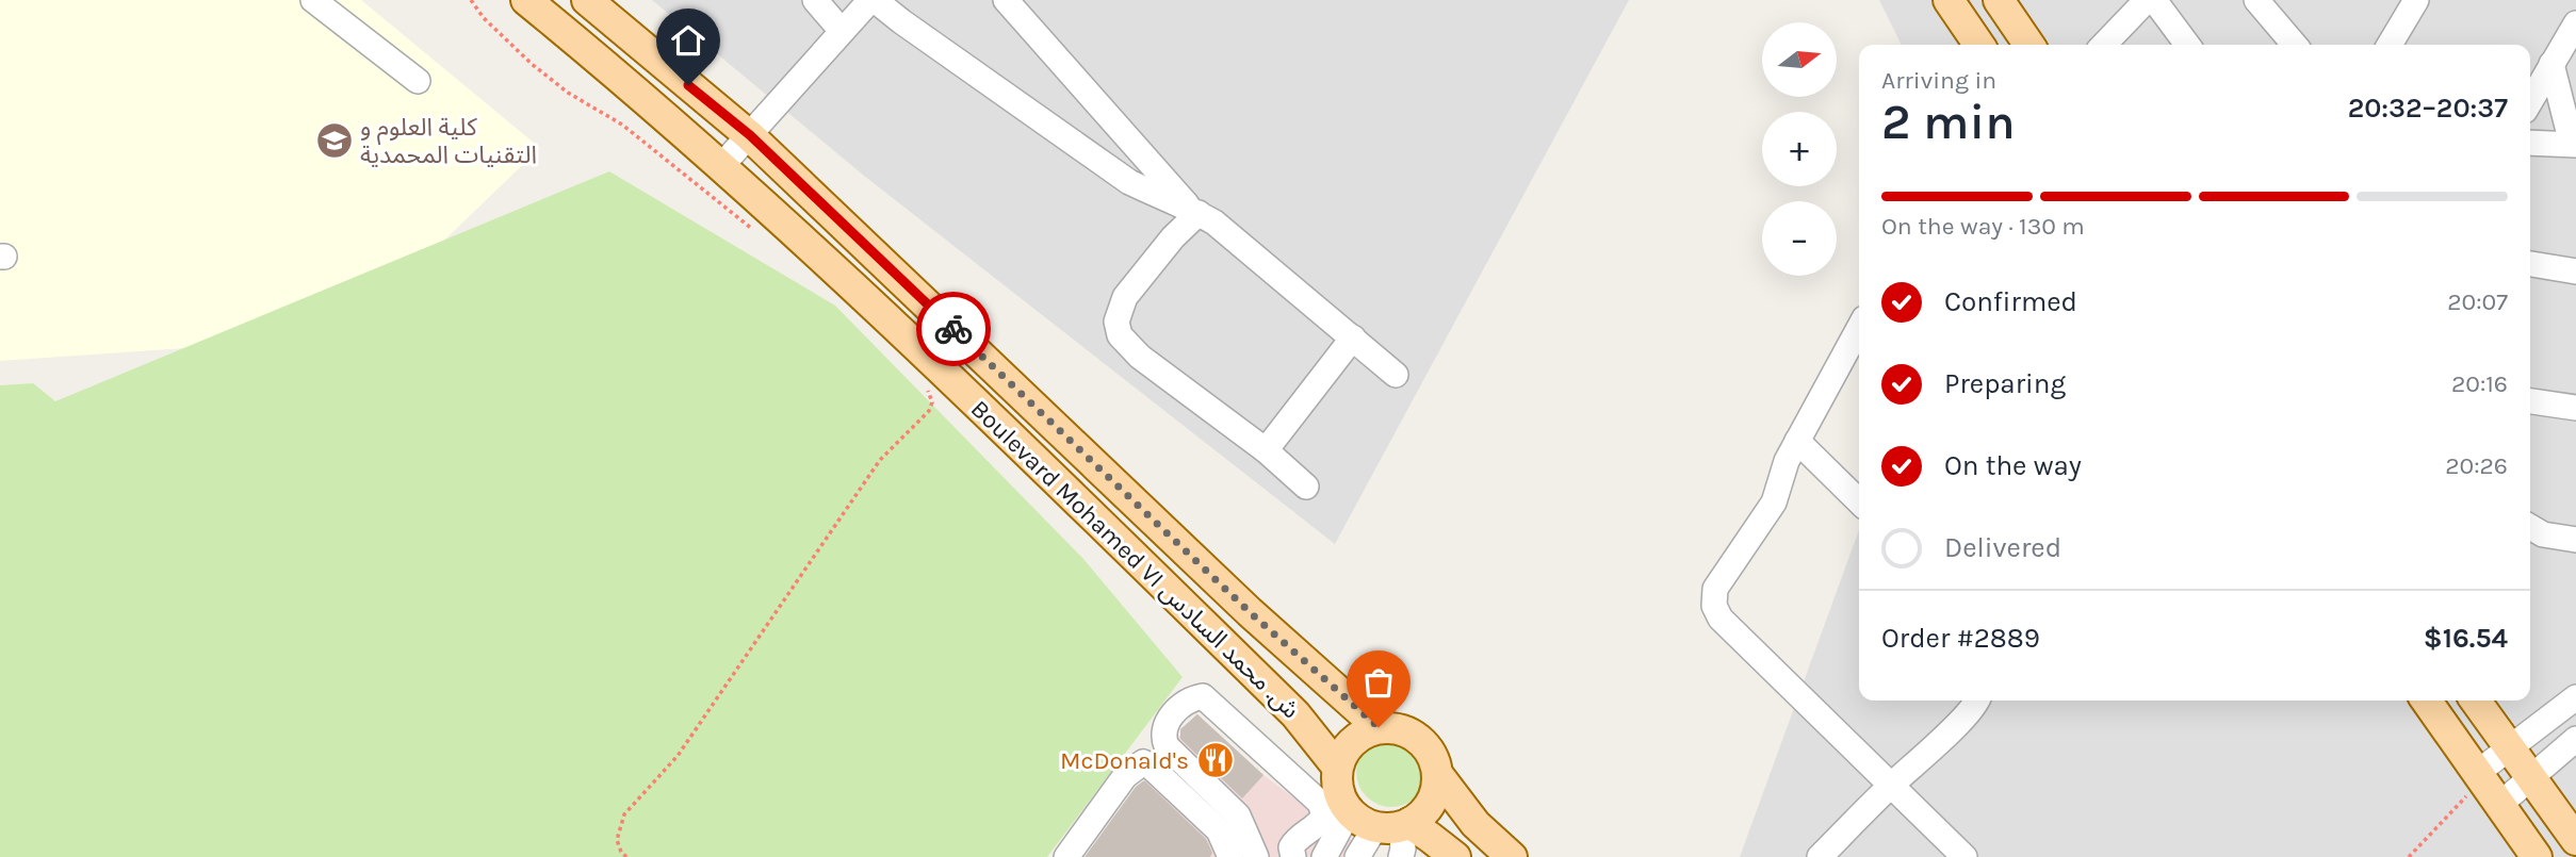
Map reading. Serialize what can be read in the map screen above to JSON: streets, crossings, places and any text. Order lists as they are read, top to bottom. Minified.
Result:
{"streets":{"main road":["Boulevard Mohamed VI ش. محمد السادس"]},"places":{"school or university":["كلية العلوم و التقنيات المحمدية"],"restaurant":["McDonald's"]},"north":"right","page":{"map_buttons":["+","−"],"heading":["2 min","Arriving in","20:32–20:37"],"panel":["Order #2889","$16.54"],"bar":"On the way · 130 m","list":[["Confirmed","20:07"],["Preparing","20:16"],["On the way","20:26"],"Delivered"]}}
